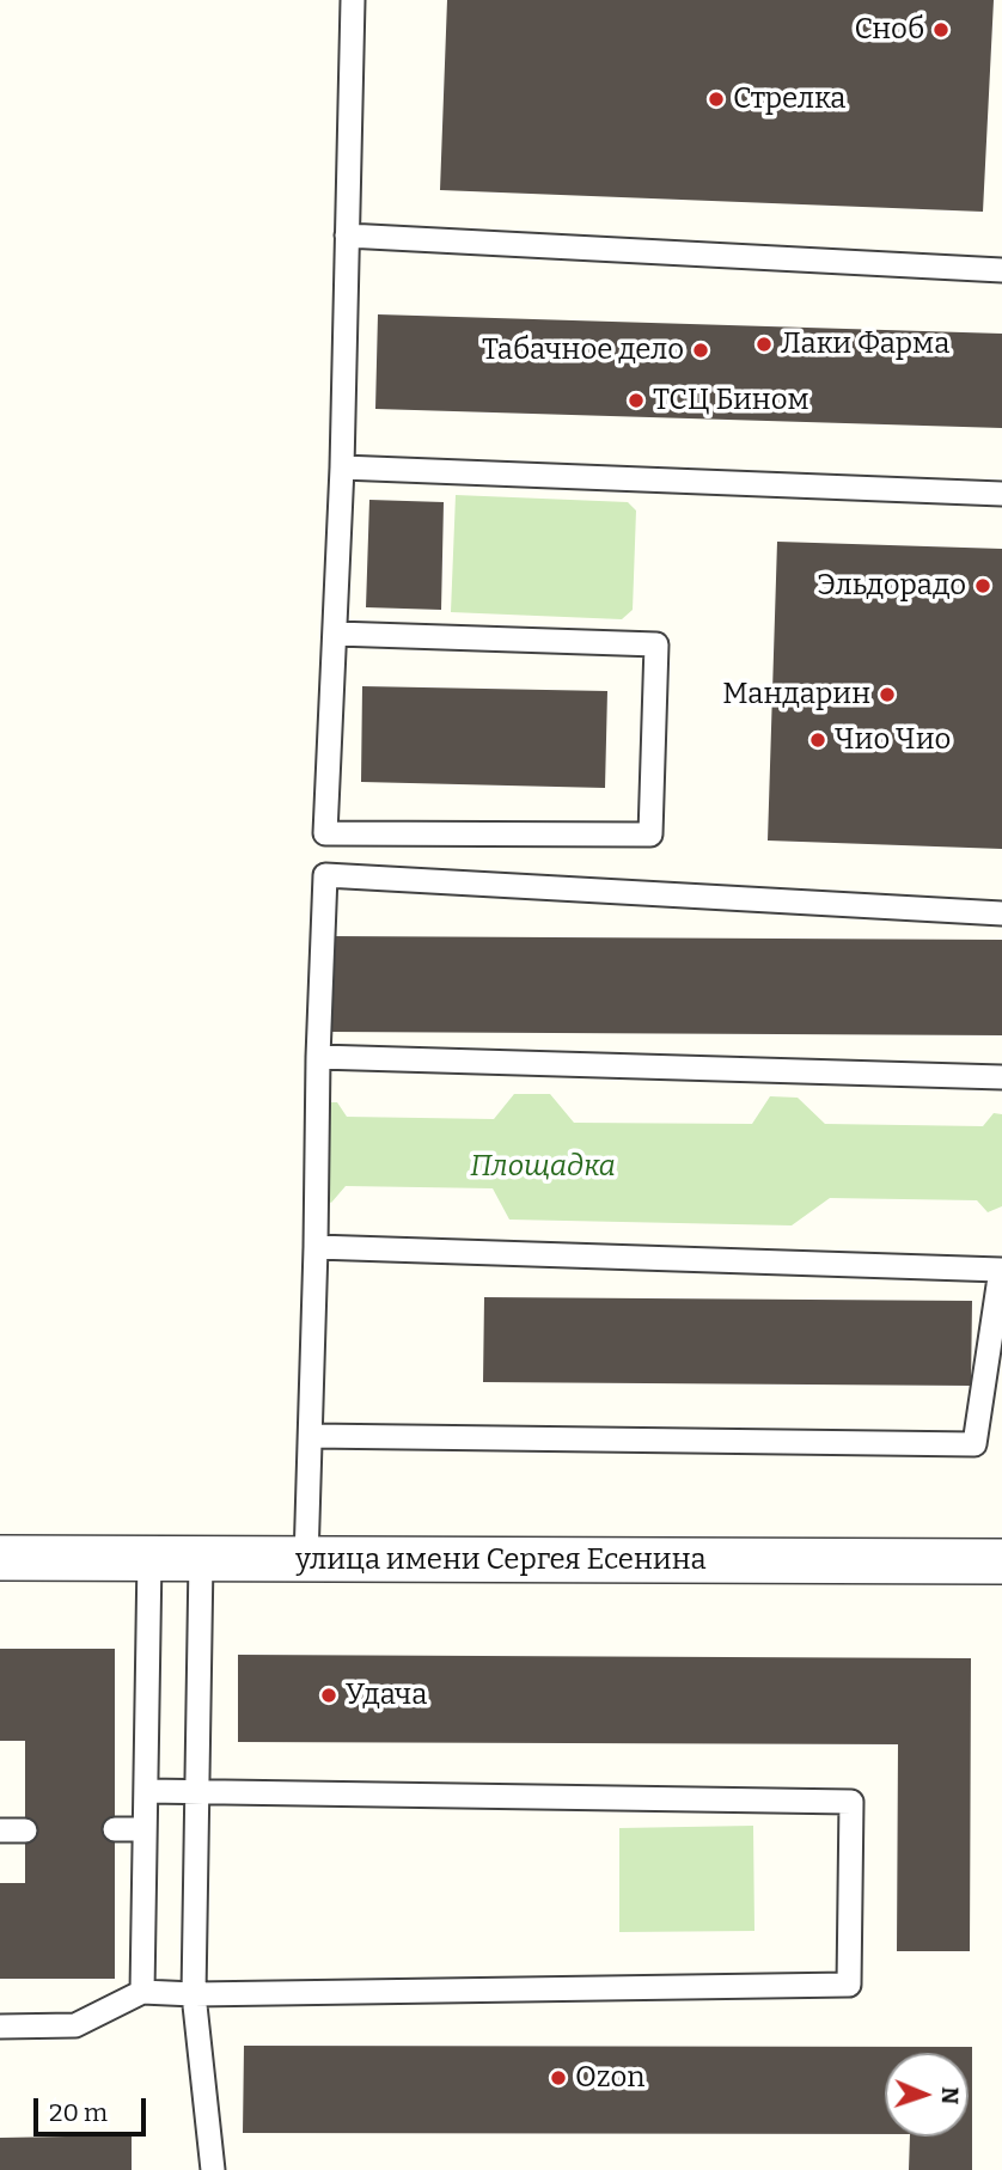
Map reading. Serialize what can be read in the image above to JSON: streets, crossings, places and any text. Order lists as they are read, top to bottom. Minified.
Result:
{"streets":{"street":["улица имени Сергея Есенина"]},"parks":["Площадка"],"places":["Сноб","Стрелка","Лаки Фарма","Табачное дело","ТСЦ Бином","Эльдорадо","Мандарин","Чио Чио","Удача","Ozon"],"scale_bar":"20 m","north":"right"}
